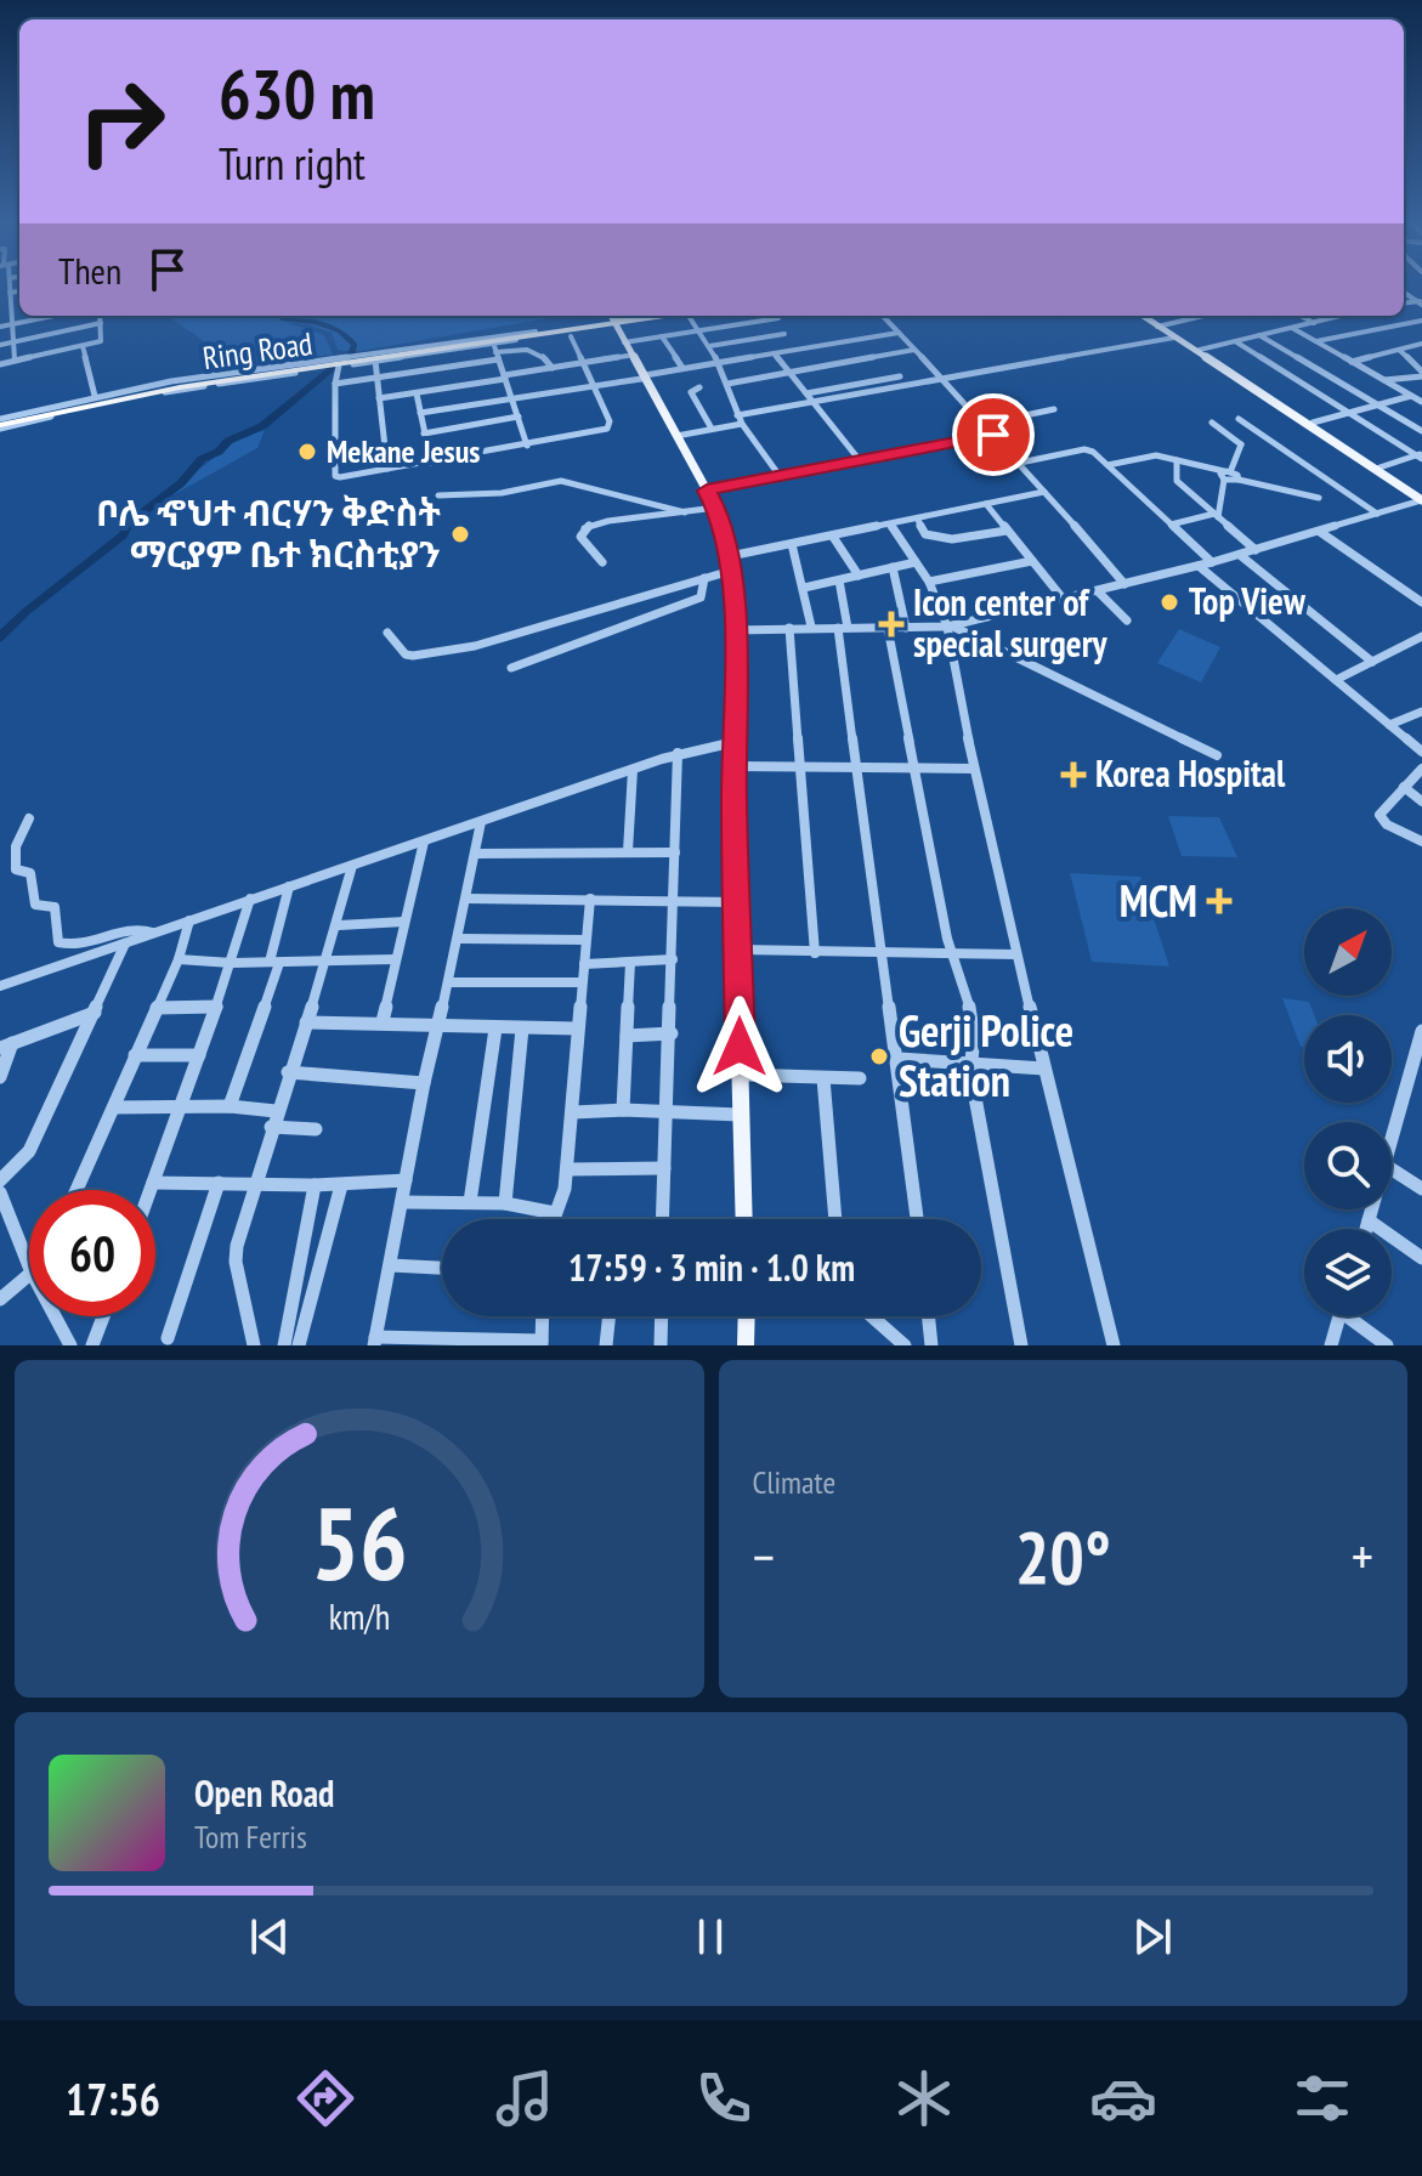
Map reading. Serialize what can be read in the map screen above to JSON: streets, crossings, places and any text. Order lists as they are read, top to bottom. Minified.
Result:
{"streets":{"highway":["Ring Road"]},"places":{"other":["Mekane Jesus","ቦሌ ኆህተ ብርሃን ቅድስት ማርያም ቤተ ክርስቲያን","Top View","Gerji Police Station"],"health":["Icon center of special surgery","Korea Hospital","MCM"]},"north":"top right","page":{"turn":["630 m","Turn right"],"then":"Then","limit":"60","trip":"17:59 · 3 min · 1.0 km","tile":"Climate","heat":["−","20°","+"],"song":["Open Road","Tom Ferris"],"tabs":"17:56","gauge":["56","km/h"]}}
